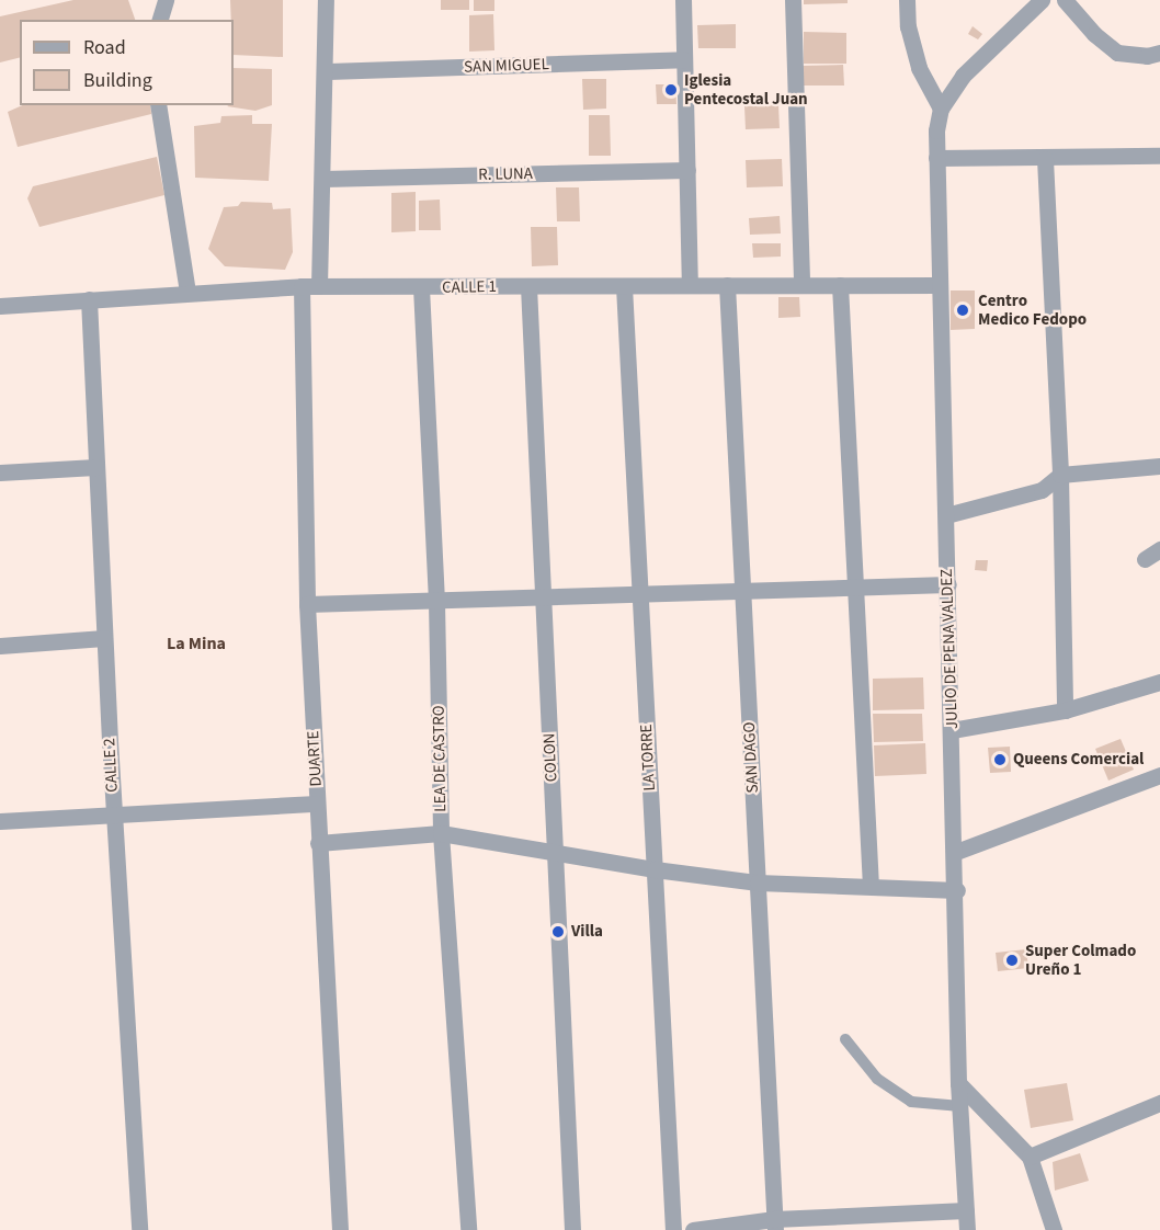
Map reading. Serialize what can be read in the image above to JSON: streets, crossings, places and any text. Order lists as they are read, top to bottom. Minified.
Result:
{"streets":{"street":["SAN MIGUEL","R. LUNA","CALLE 1","JULIO DE PENA VALDEZ","COLON","LA TORRE","SAN DAGO","DUARTE","LEA DE CASTRO","CALLE 2"]},"crossings":[["CALLE 1","JULIO DE PENA VALDEZ"],["CALLE 1","COLON"],["CALLE 1","LA TORRE"],["CALLE 1","SAN DAGO"],["CALLE 1","DUARTE"],["CALLE 1","LEA DE CASTRO"],["CALLE 1","CALLE 2"]],"districts":["La Mina"],"places":["Iglesia Pentecostal Juan","Centro Medico Fedopo","Queens Comercial","Villa","Super Colmado Ureño 1"],"legend":["Road","Building"]}
